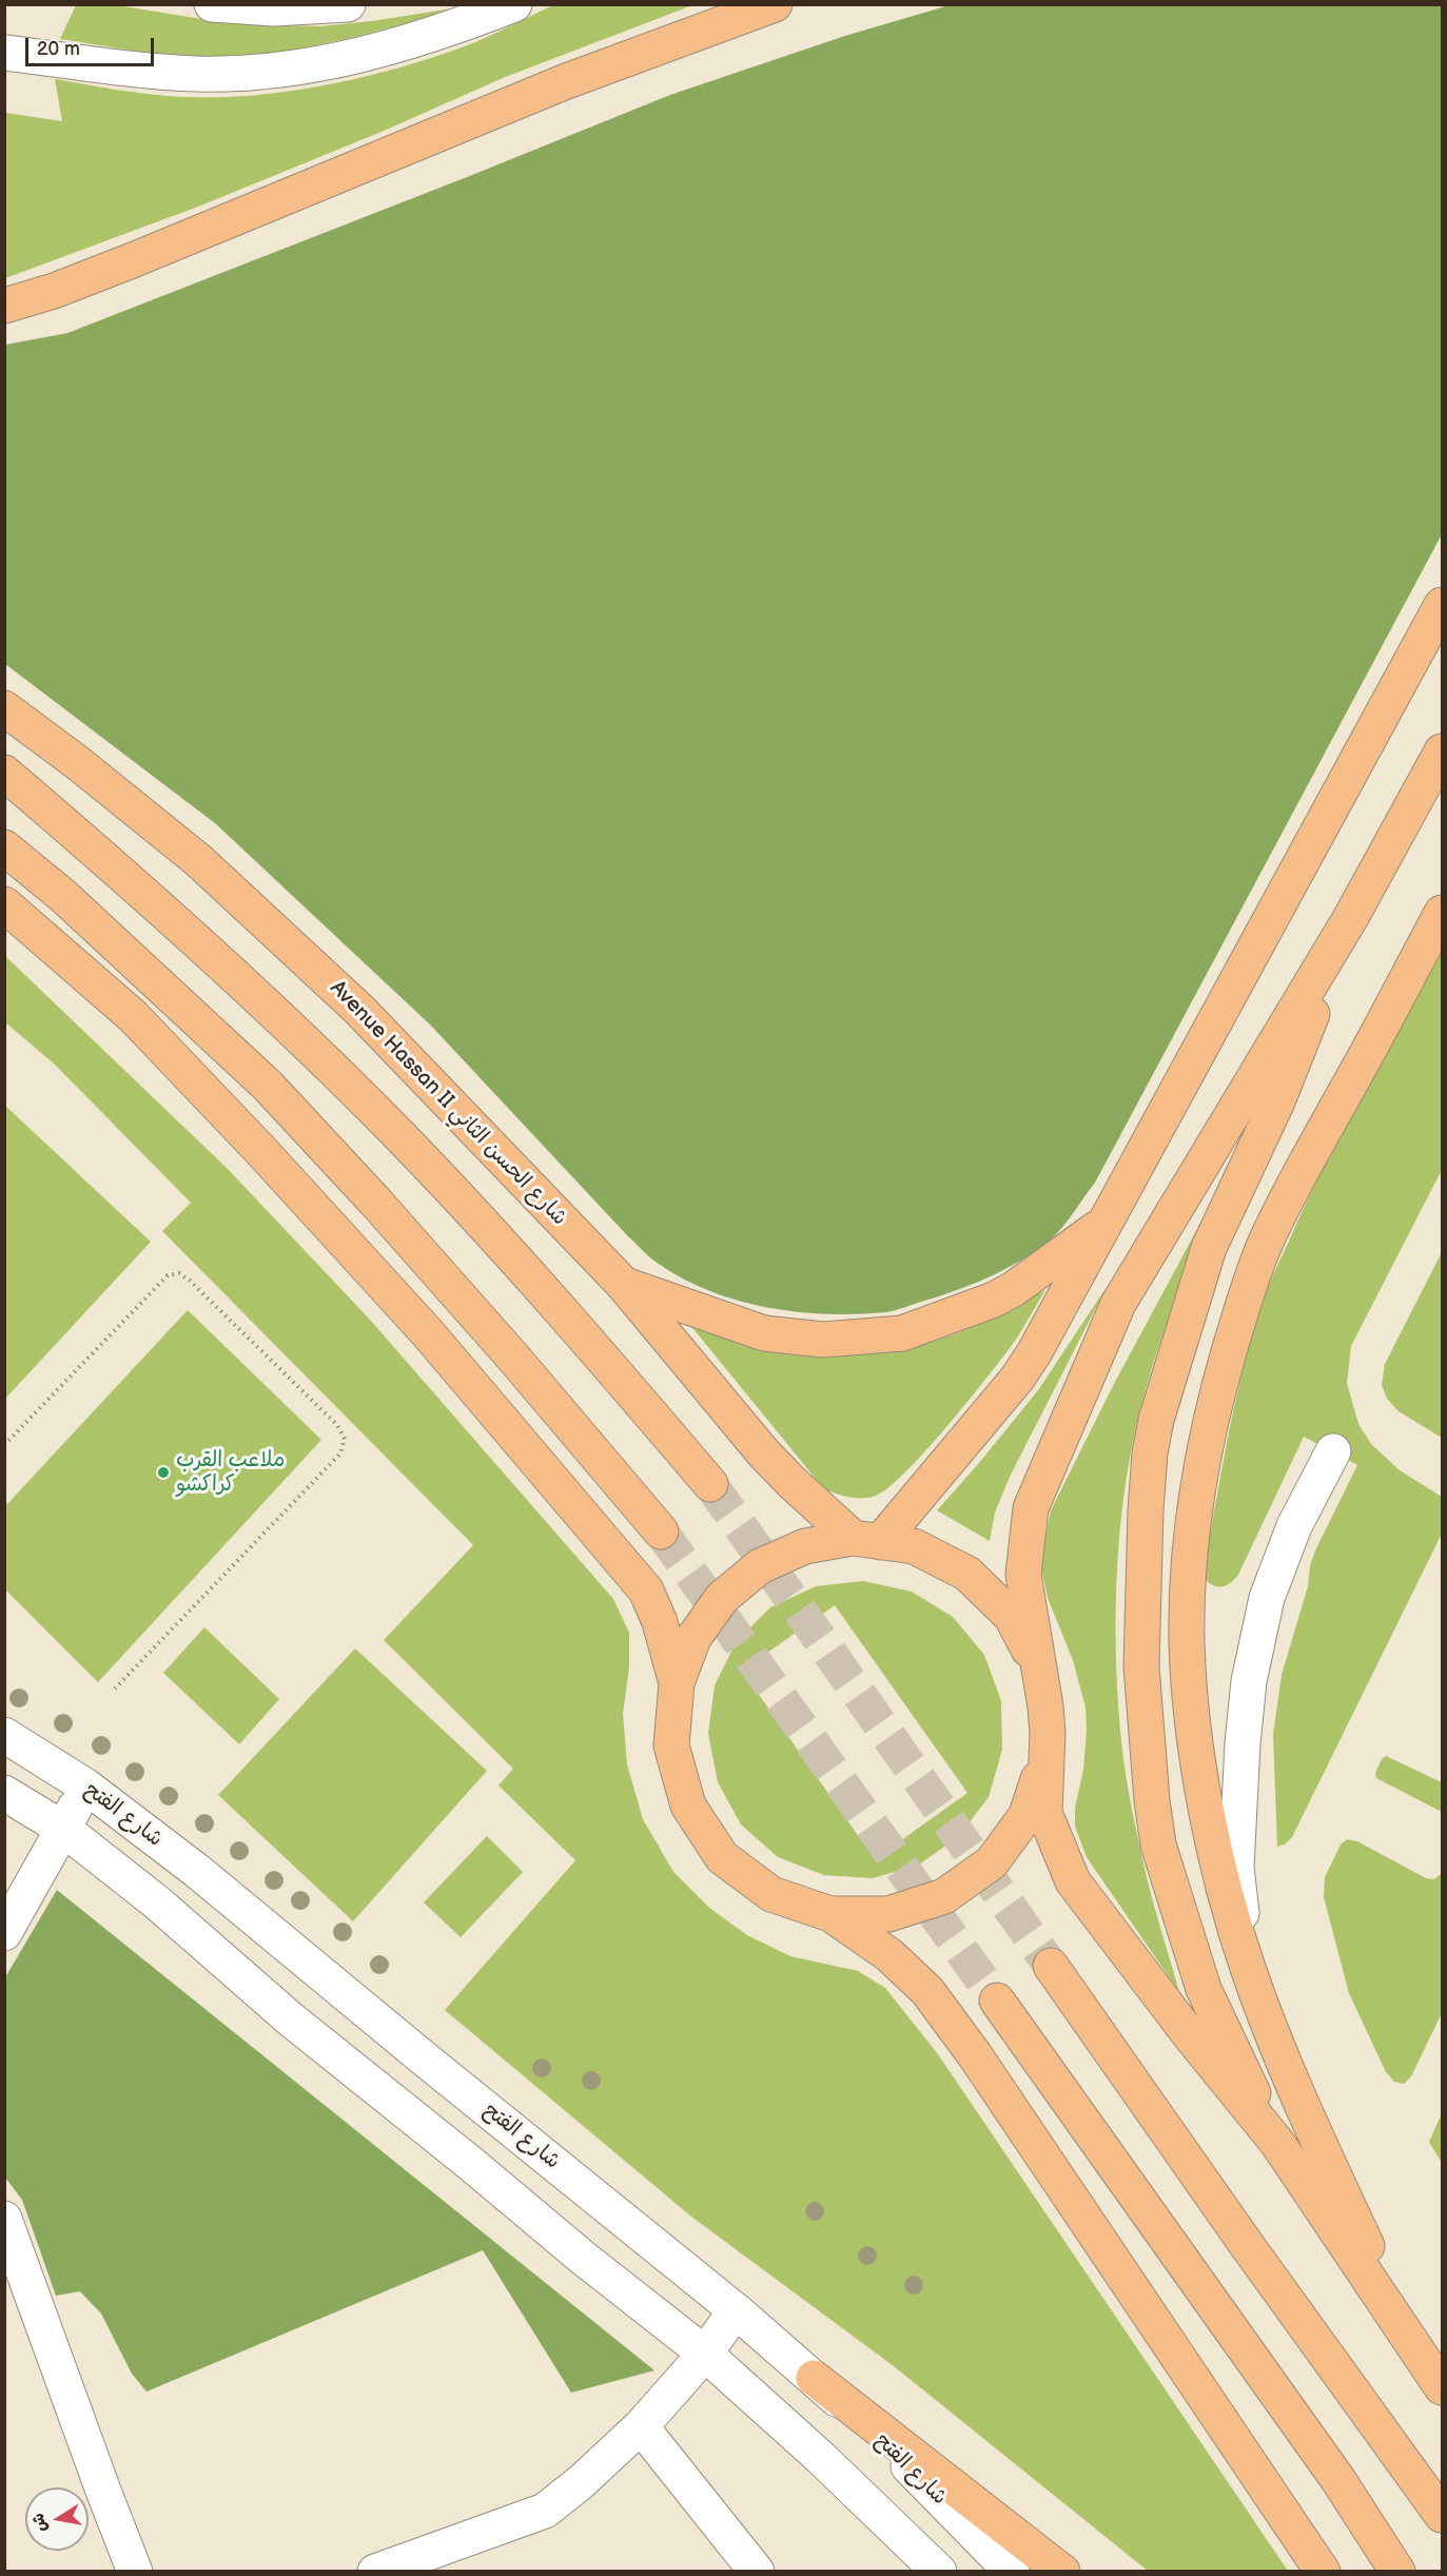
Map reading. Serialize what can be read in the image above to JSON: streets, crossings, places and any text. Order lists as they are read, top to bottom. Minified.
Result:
{"streets":{"main road":["Avenue Hassan II شارع الحسن الثاني"],"street":["شارع الفتح"]},"places":["ملاعب القرب كراكشو"],"scale_bar":"20 m","north":"left"}
